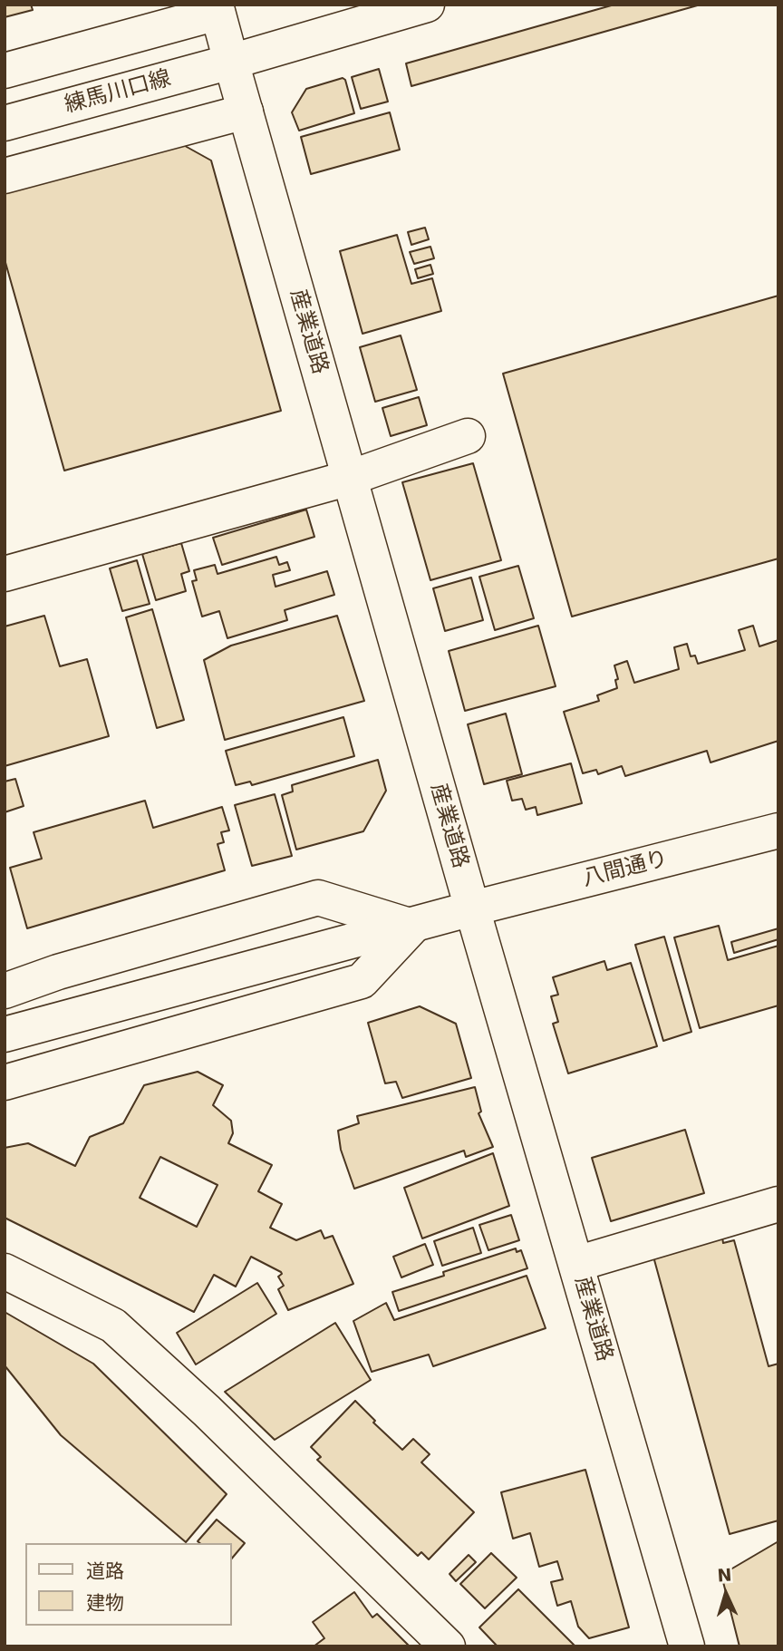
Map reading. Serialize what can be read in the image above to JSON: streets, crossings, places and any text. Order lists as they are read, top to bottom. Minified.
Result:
{"streets":{"street":["練馬川口線","産業道路","八間通り"]},"crossings":[["練馬川口線","産業道路"],["産業道路","八間通り"]],"legend":["道路","建物"],"north":"top"}
